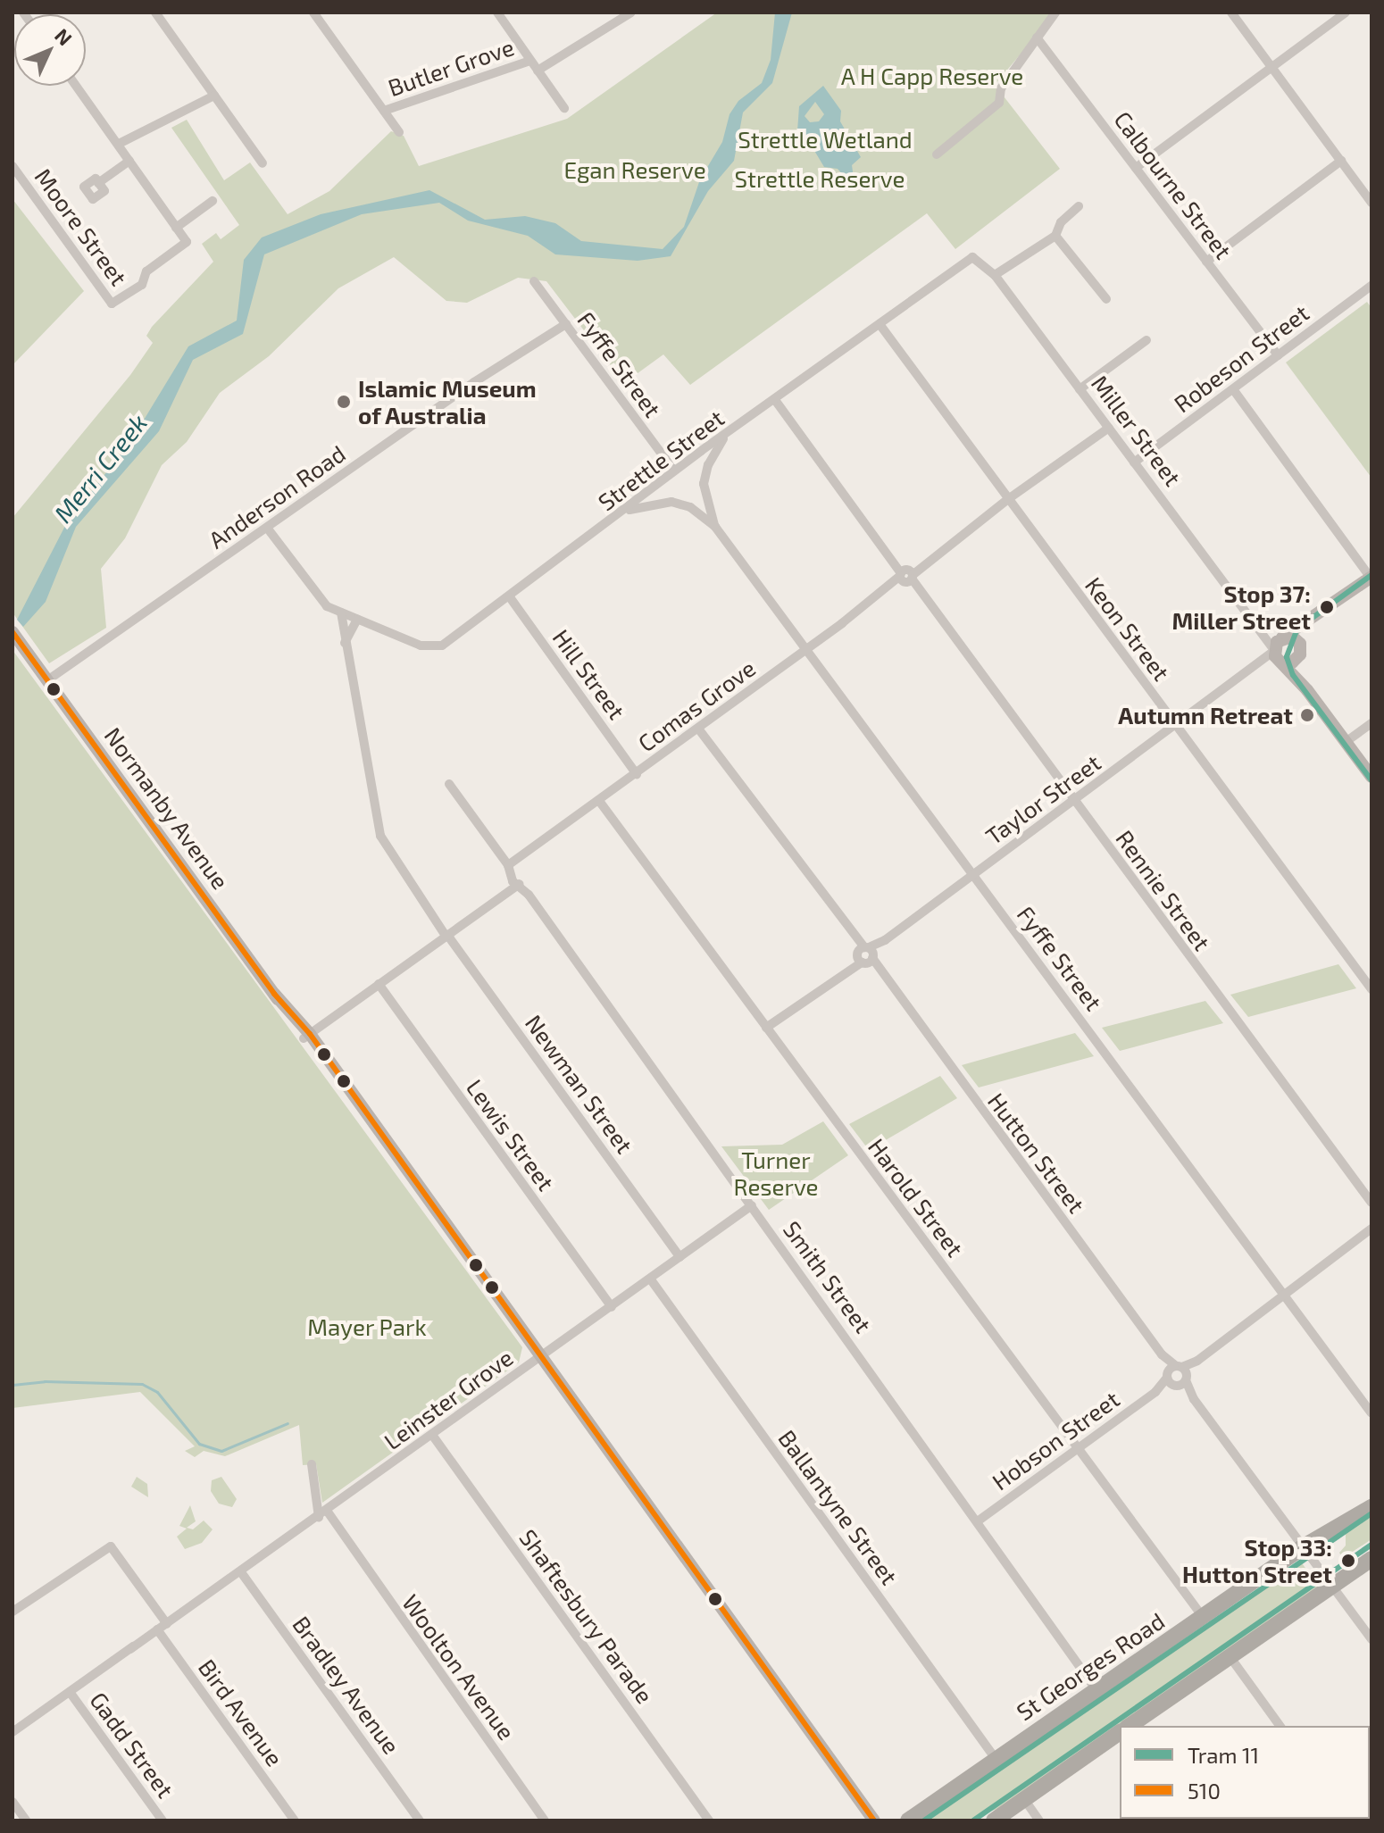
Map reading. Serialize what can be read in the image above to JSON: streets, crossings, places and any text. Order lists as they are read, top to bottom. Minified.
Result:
{"streets":{"highway":["St Georges Road"],"main road":["Miller Street","Normanby Avenue"],"street":["Butler Grove","Calbourne Street","Moore Street","Robeson Street","Fyffe Street","Strettle Street","Anderson Road","Keon Street","Hill Street","Comas Grove","Taylor Street","Rennie Street","Newman Street","Lewis Street","Hutton Street","Harold Street","Smith Street","Leinster Grove","Hobson Street","Ballantyne Street","Shaftesbury Parade","Woolton Avenue","Bradley Avenue","Bird Avenue","Gadd Street"]},"crossings":[["Calbourne Street","Robeson Street"],["Robeson Street","Miller Street"],["Fyffe Street","Strettle Street"],["Fyffe Street","Anderson Road"],["Fyffe Street","Comas Grove"],["Fyffe Street","Taylor Street"],["Fyffe Street","Hobson Street"],["Miller Street","Strettle Street"],["Miller Street","Comas Grove"],["Miller Street","Taylor Street"],["Strettle Street","Keon Street"],["Strettle Street","Hill Street"],["Strettle Street","Rennie Street"],["Anderson Road","Normanby Avenue"],["Keon Street","Comas Grove"],["Keon Street","Taylor Street"],["Hill Street","Comas Grove"],["Comas Grove","Rennie Street"],["Comas Grove","Hutton Street"],["Comas Grove","Harold Street"],["Comas Grove","Smith Street"],["Taylor Street","Rennie Street"],["Taylor Street","Hutton Street"],["Taylor Street","Harold Street"],["Normanby Avenue","Leinster Grove"],["Newman Street","Leinster Grove"],["Lewis Street","Leinster Grove"],["Hutton Street","Hobson Street"],["Hutton Street","St Georges Road"],["Harold Street","Hobson Street"],["Harold Street","St Georges Road"],["Smith Street","Leinster Grove"],["Smith Street","Hobson Street"],["Smith Street","St Georges Road"],["Leinster Grove","Ballantyne Street"],["Leinster Grove","Shaftesbury Parade"],["Leinster Grove","Woolton Avenue"],["Leinster Grove","Bradley Avenue"],["Leinster Grove","Bird Avenue"],["Leinster Grove","Gadd Street"],["Ballantyne Street","St Georges Road"]],"water":["Merri Creek"],"parks":["A H Capp Reserve","Strettle Wetland","Egan Reserve","Strettle Reserve","Turner Reserve","Mayer Park"],"places":["Islamic Museum of Australia","Stop 37: Miller Street","Autumn Retreat","Stop 33: Hutton Street"],"lines":["tram line 11","transit line 510"],"legend":["Tram 11","510"],"north":"top right"}
